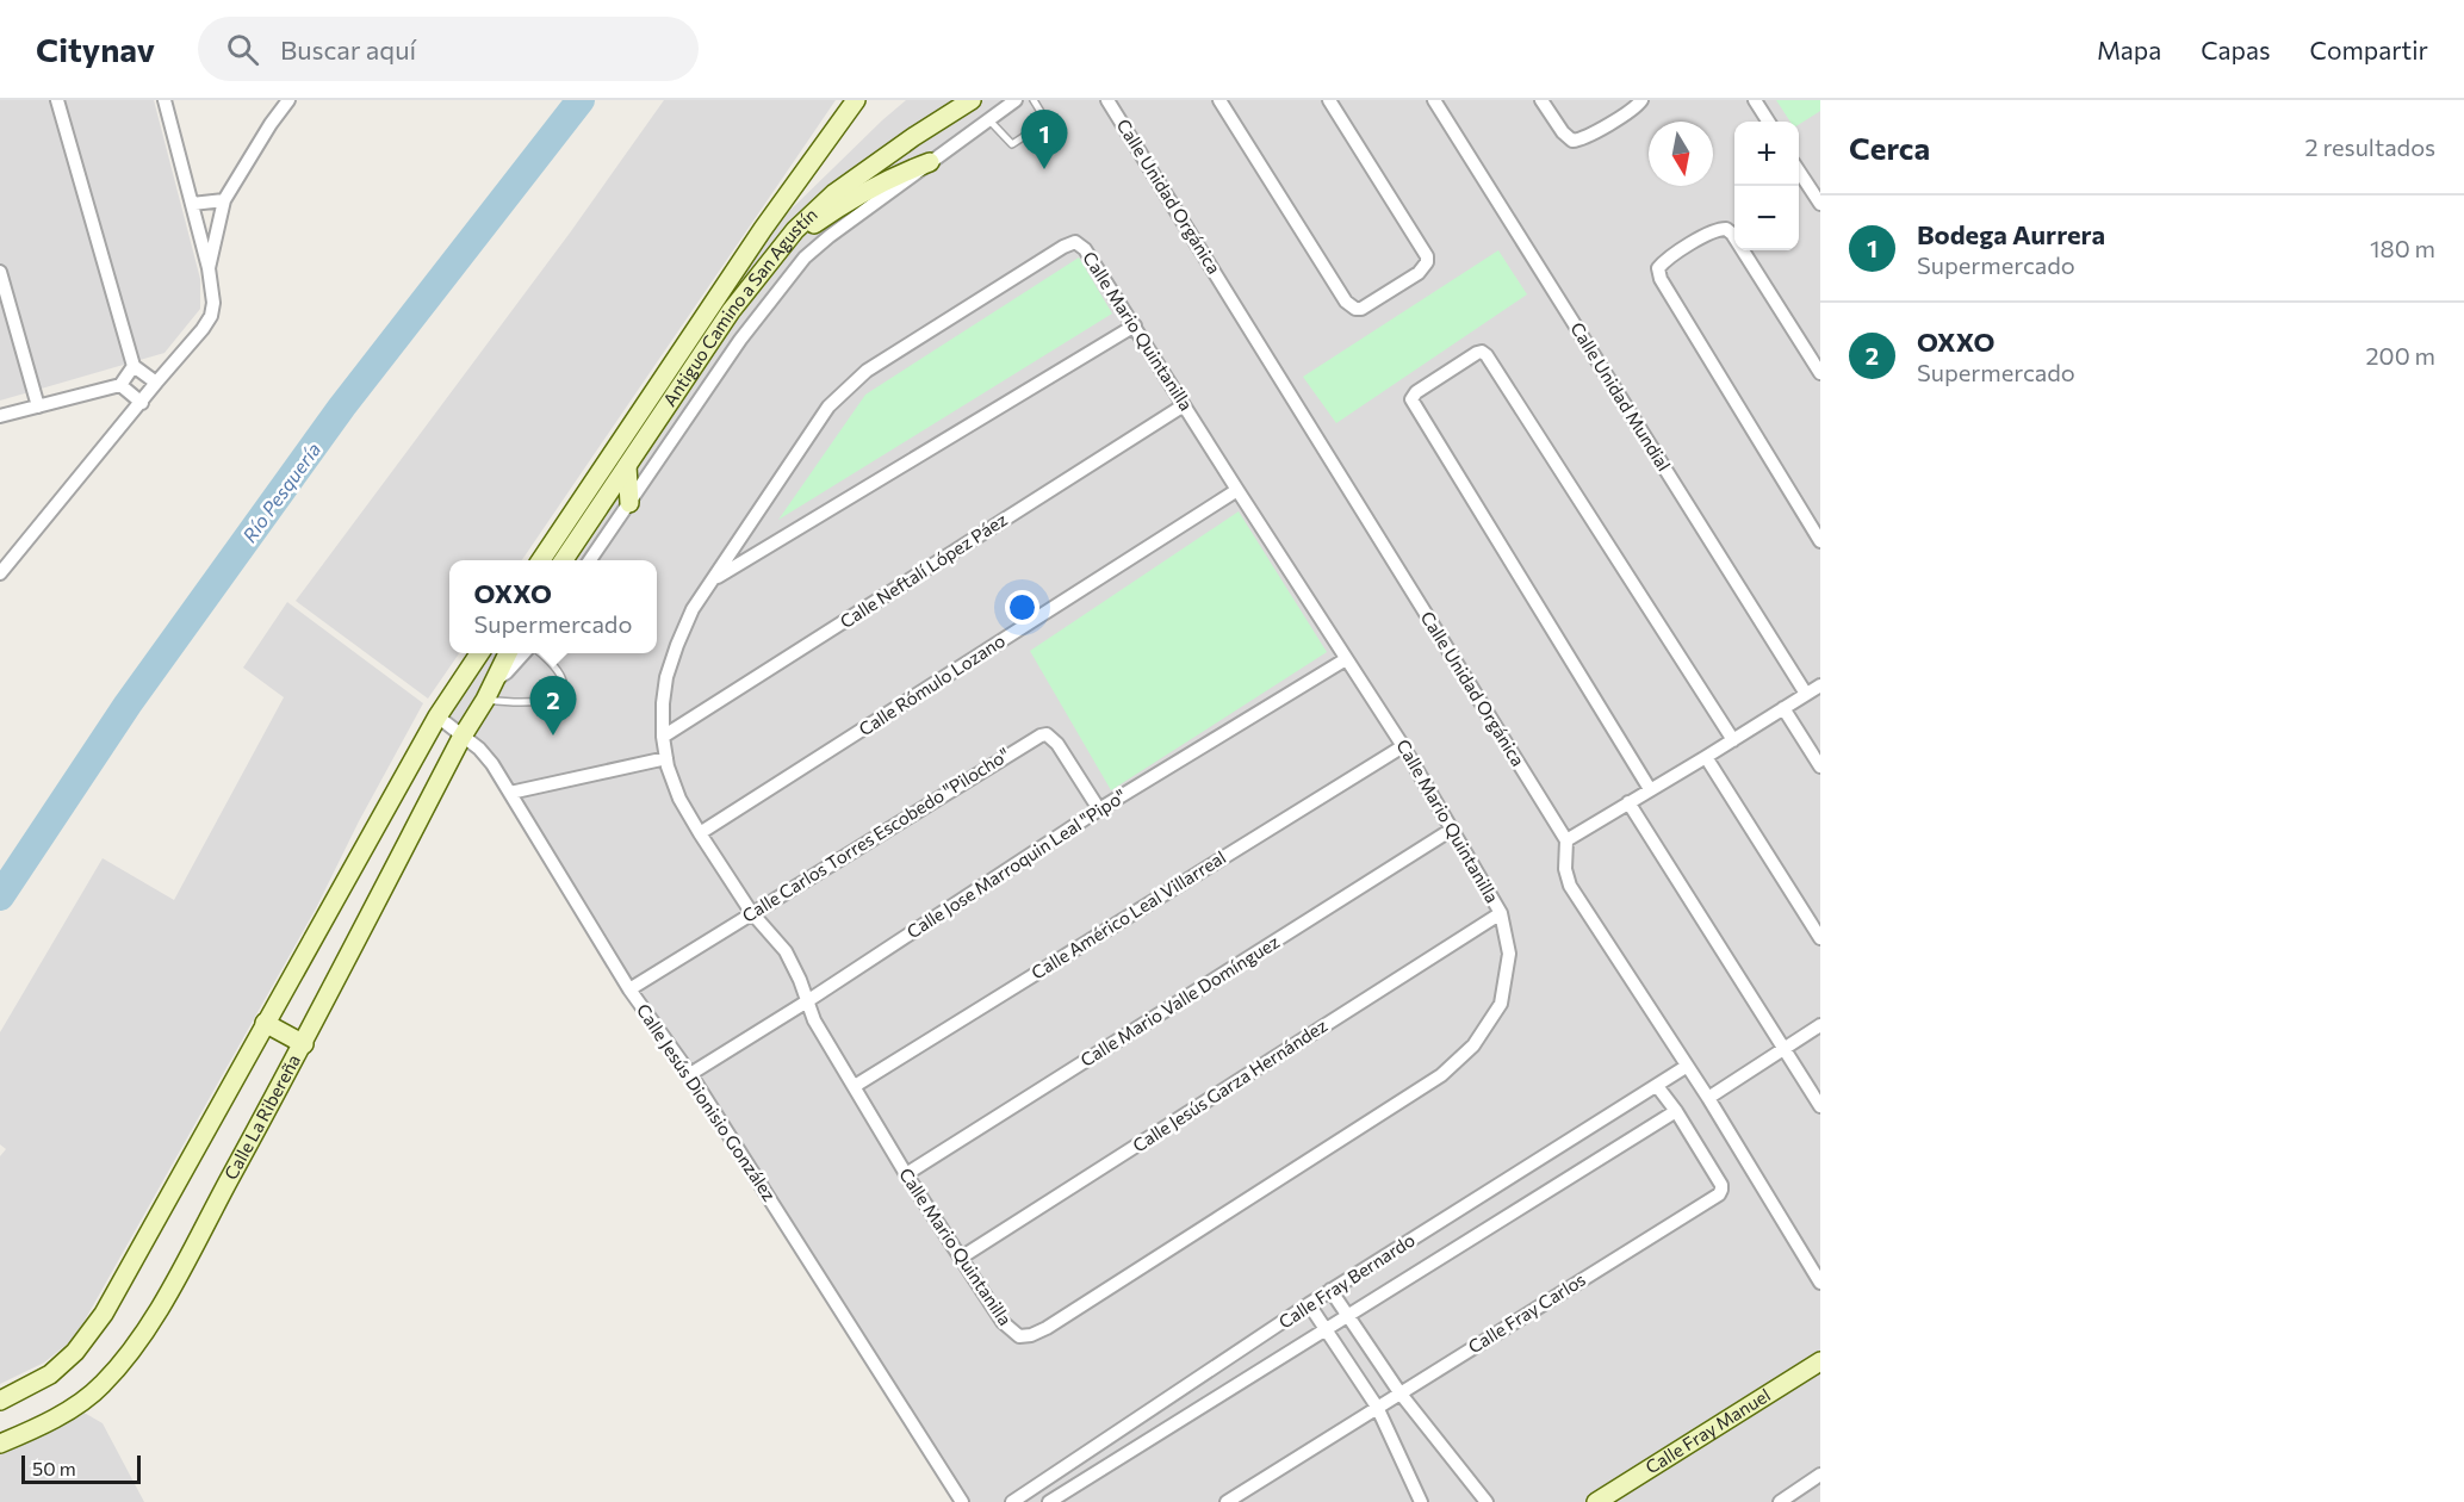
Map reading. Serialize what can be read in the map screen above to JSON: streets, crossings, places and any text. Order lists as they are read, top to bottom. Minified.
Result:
{"streets":{"street":["Calle Unidad Orgánica","Antiguo Camino a San Agustín","Calle Mario Quintanilla","Calle Unidad Mundial","Calle Neftalí López Páez","Calle Rómulo Lozano","Calle Carlos Torres Escobedo \"Pilocho\"","Calle Jose Marroquin Leal \"Pipo\"","Calle Américo Leal Villarreal","Calle Mario Valle Domínguez","Calle Jesús Garza Hernández","Calle Jesús Dionisio González","Calle La Ribereña","Calle Fray Bernardo","Calle Fray Carlos","Calle Fray Manuel"]},"crossings":[["Calle Mario Quintanilla","Calle Neftalí López Páez"],["Calle Mario Quintanilla","Calle Rómulo Lozano"],["Calle Mario Quintanilla","Calle Carlos Torres Escobedo \"Pilocho\""],["Calle Mario Quintanilla","Calle Jose Marroquin Leal \"Pipo\""],["Calle Mario Quintanilla","Calle Américo Leal Villarreal"],["Calle Mario Quintanilla","Calle Mario Valle Domínguez"],["Calle Mario Quintanilla","Calle Jesús Garza Hernández"],["Calle Carlos Torres Escobedo \"Pilocho\"","Calle Jose Marroquin Leal \"Pipo\""],["Calle Carlos Torres Escobedo \"Pilocho\"","Calle Jesús Dionisio González"],["Calle Jose Marroquin Leal \"Pipo\"","Calle Jesús Dionisio González"],["Calle Jesús Dionisio González","Calle La Ribereña"],["Calle Fray Bernardo","Calle Fray Carlos"]],"water":["Río Pesquería"],"scale_bar":"50 m","north":"bottom","page":{"header":"Citynav","search":"Buscar aquí","nav":["Mapa","Capas","Compartir"],"heading":["Cerca","2 resultados"],"pins":["1","2"],"map_buttons":["+","−"],"list":[{"mark":"1","name":"Bodega Aurrera","note":"Supermercado","value":"180 m"},{"mark":"2","name":"OXXO","note":"Supermercado","value":"200 m"}],"popup":["OXXO","Supermercado"],"scale":"50 m"}}
